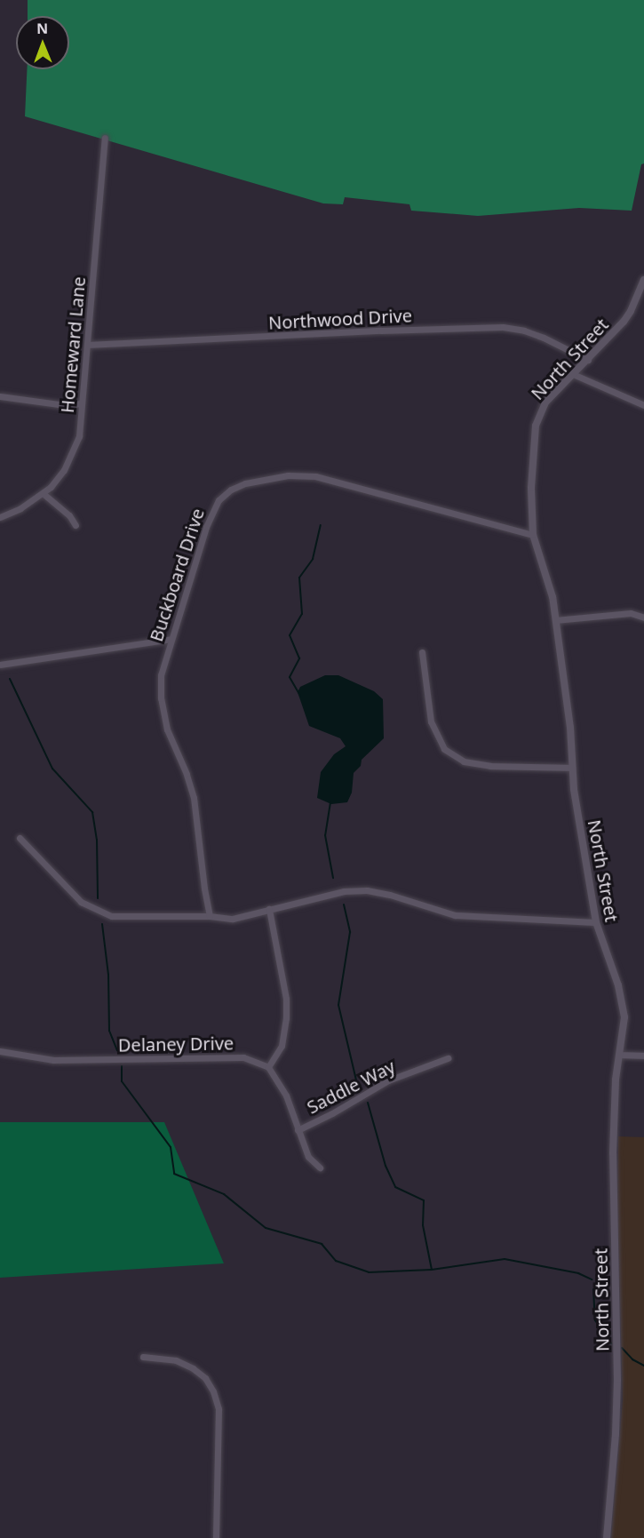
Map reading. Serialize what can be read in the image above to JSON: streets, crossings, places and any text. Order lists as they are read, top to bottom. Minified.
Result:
{"streets":{"street":["Northwood Drive","Homeward Lane","North Street","Buckboard Drive","Delaney Drive","Saddle Way"]},"crossings":[["Northwood Drive","Homeward Lane"],["Northwood Drive","North Street"],["North Street","Buckboard Drive"]],"north":"top"}
